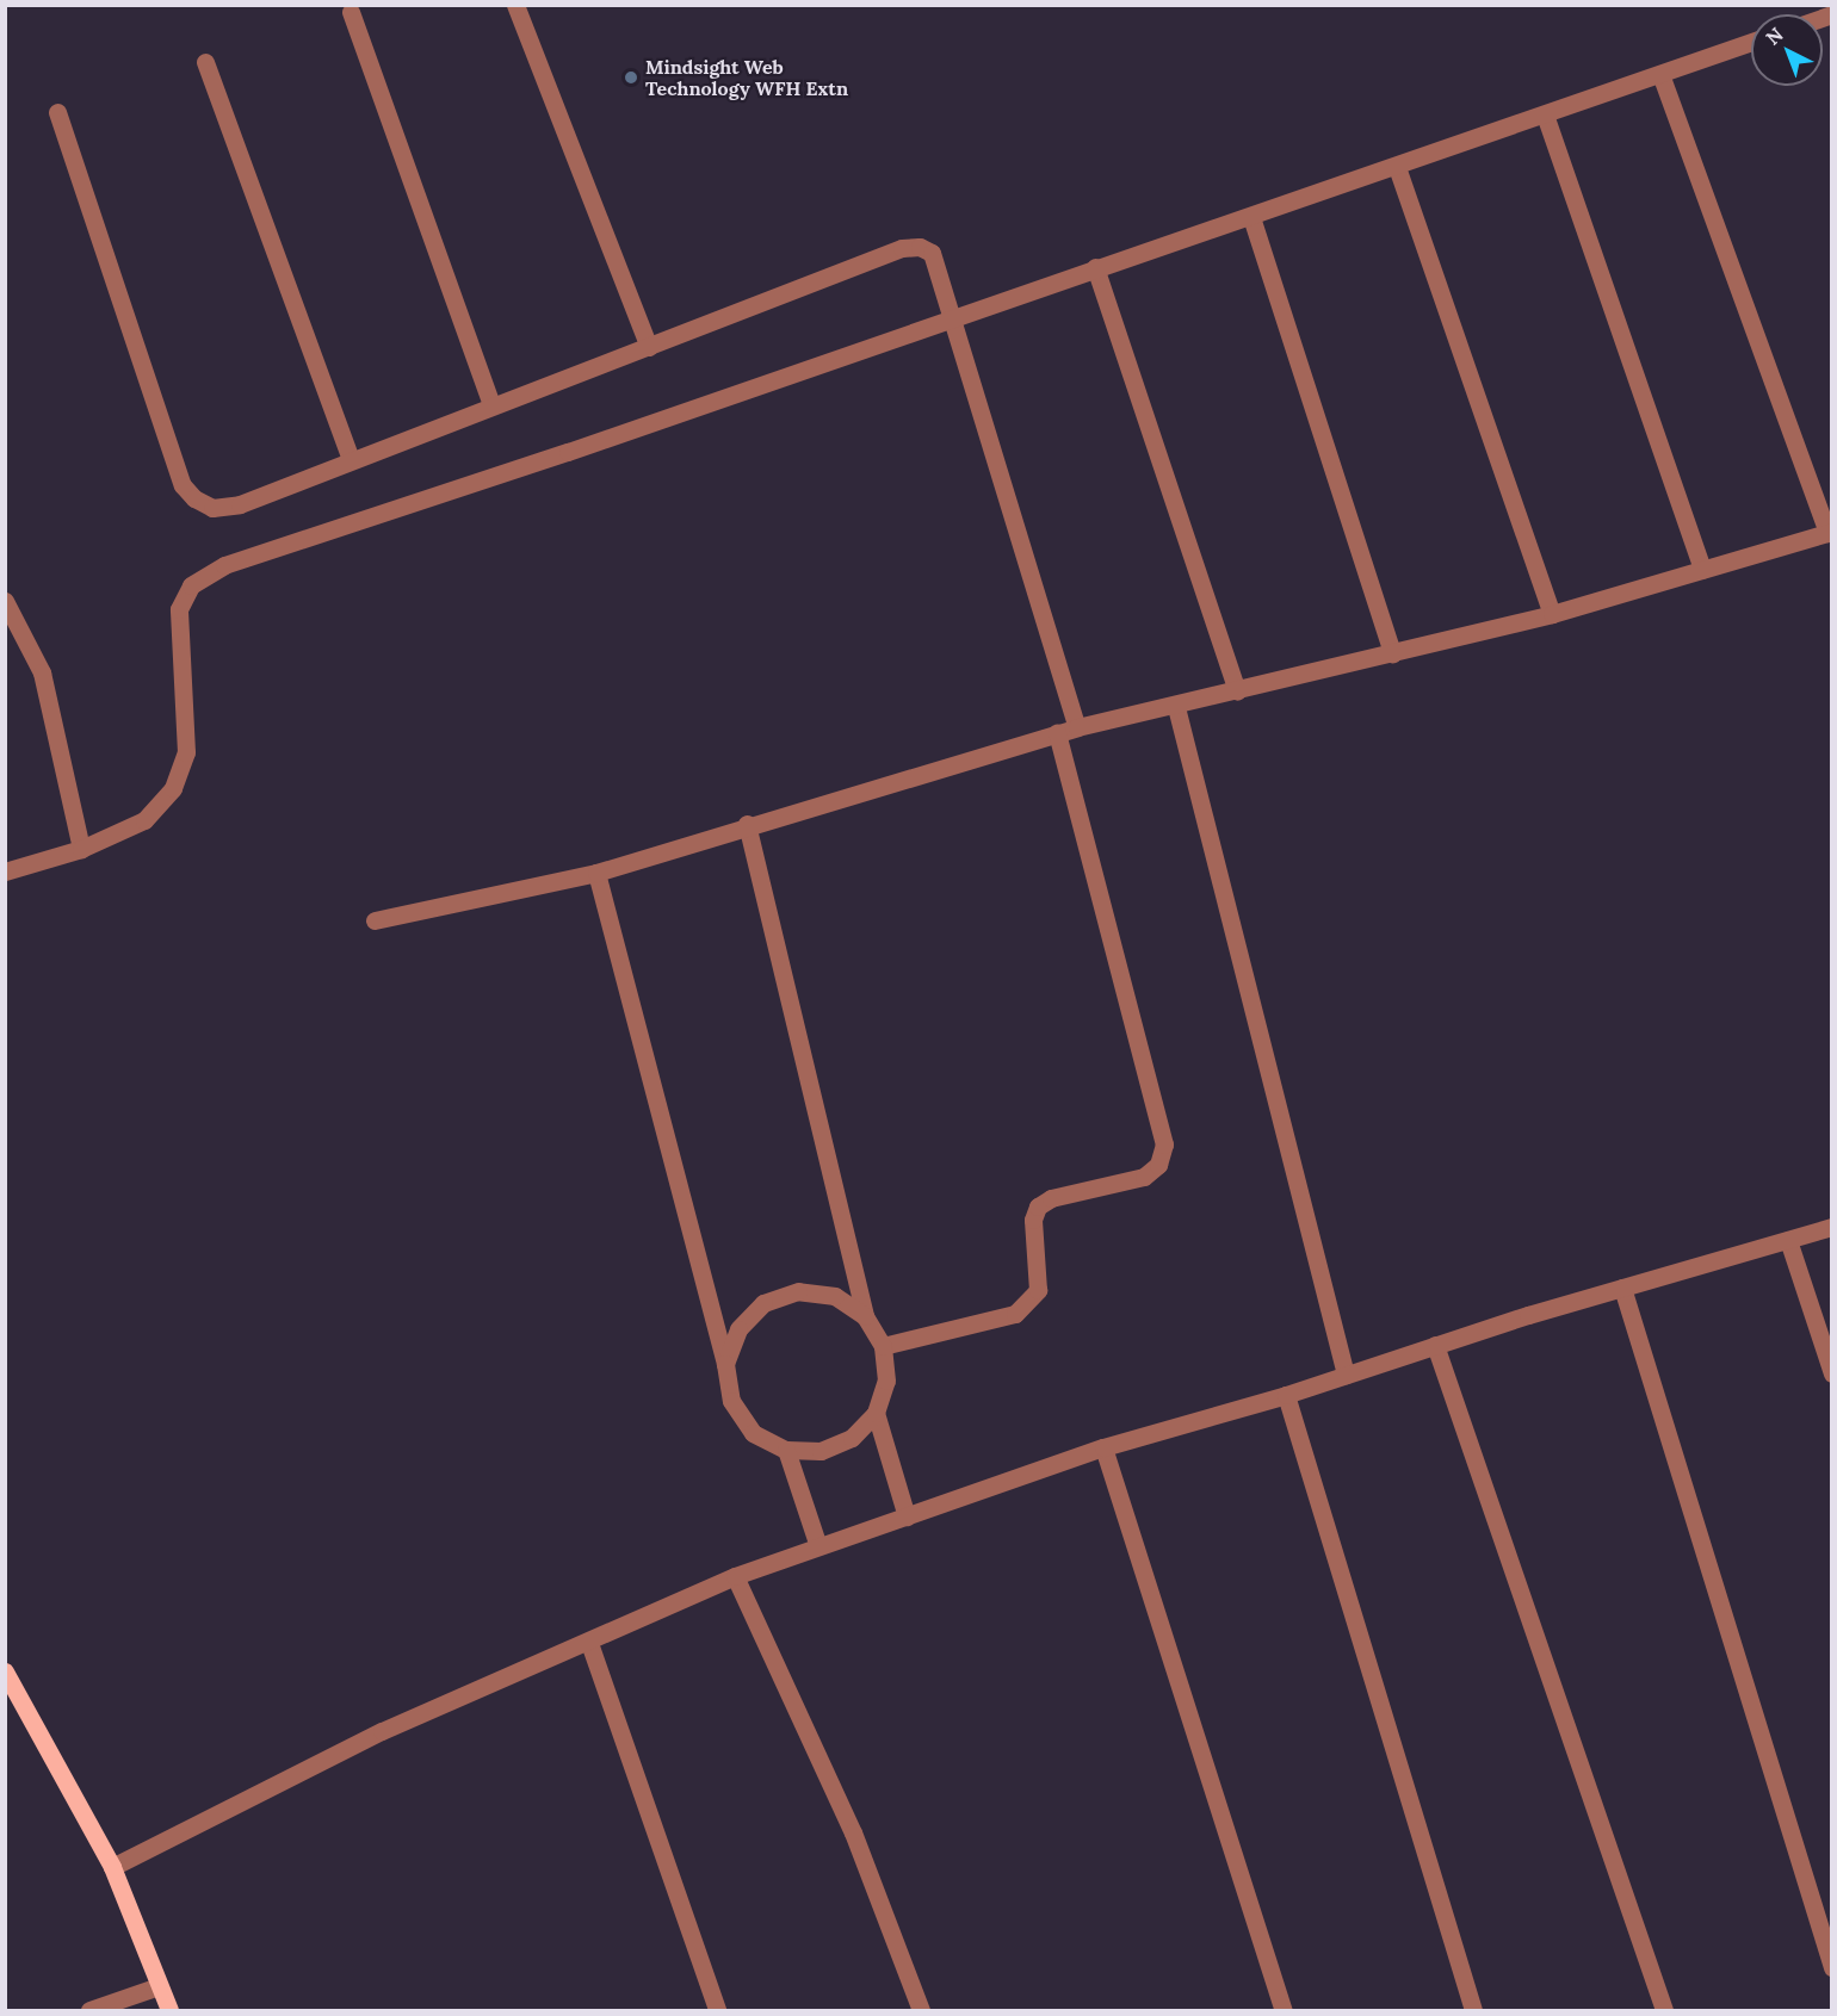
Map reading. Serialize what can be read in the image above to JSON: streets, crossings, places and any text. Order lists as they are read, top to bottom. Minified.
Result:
{"places":["Mindsight Web Technology WFH Extn"],"north":"top left"}
